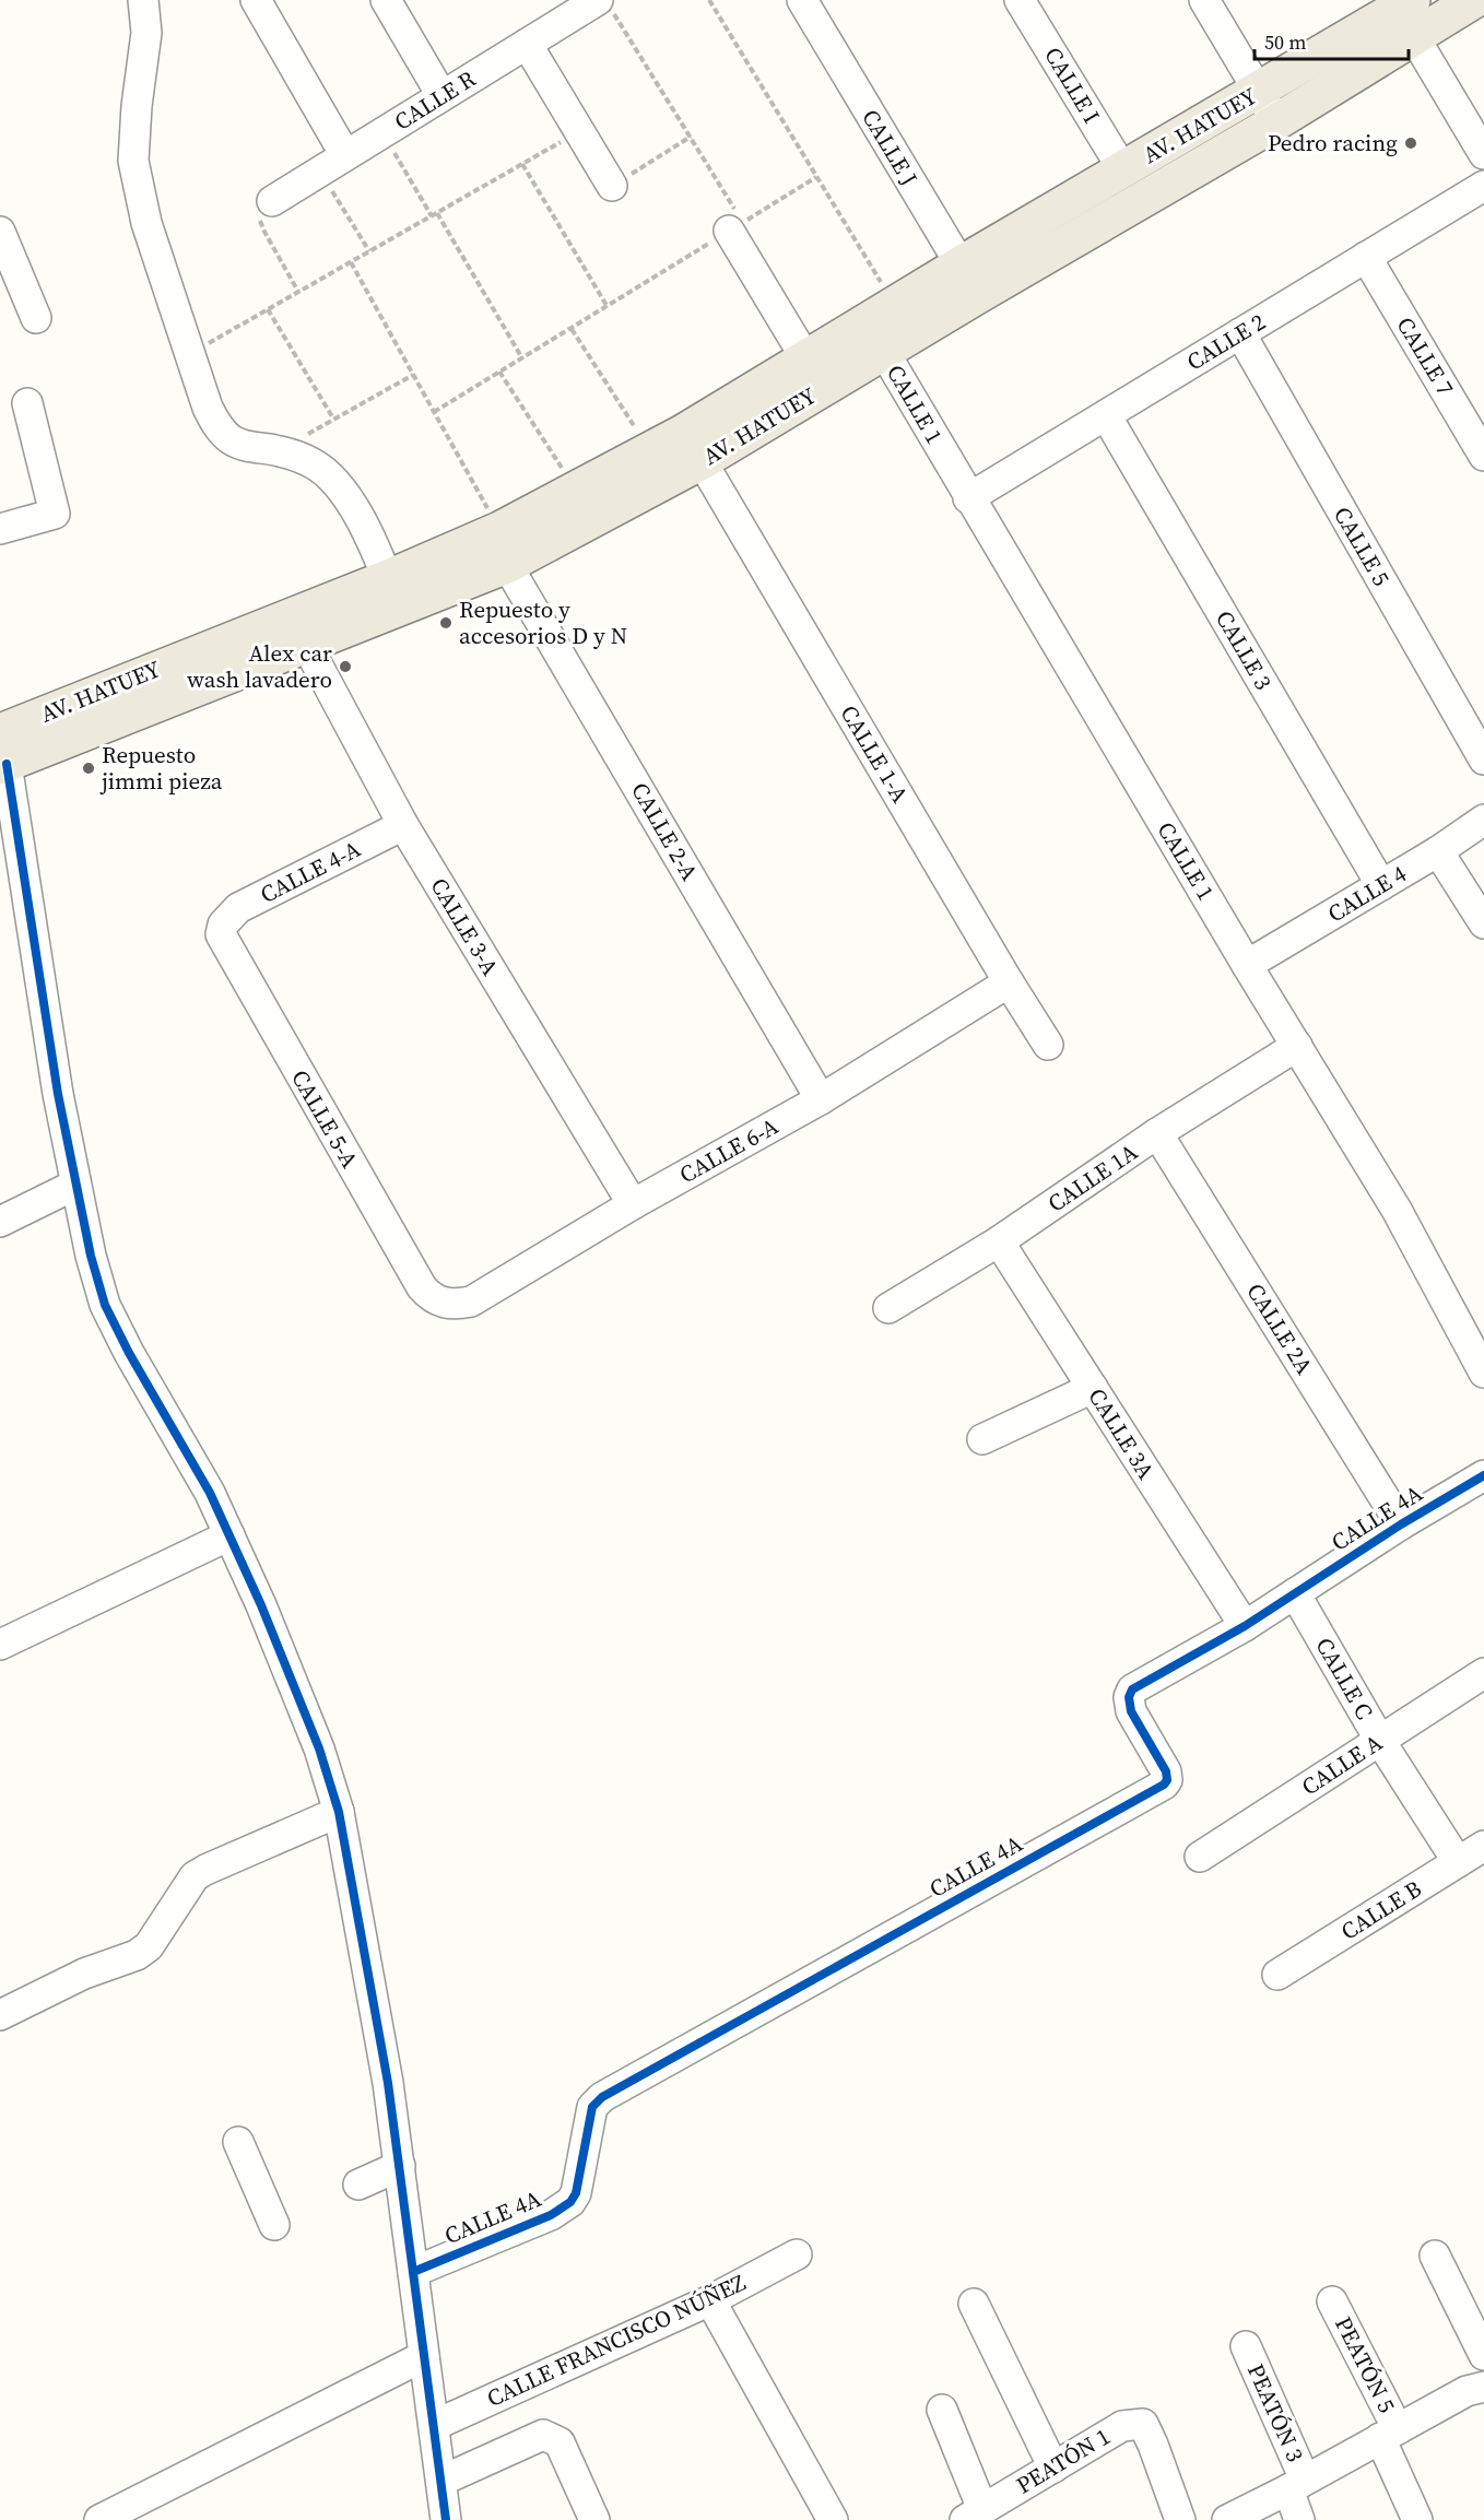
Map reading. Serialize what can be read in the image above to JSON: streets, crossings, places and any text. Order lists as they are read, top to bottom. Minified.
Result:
{"streets":{"main road":["AV. HATUEY"],"street":["CALLE I","CALLE R","CALLE J","CALLE 2","CALLE 7","CALLE 1","CALLE 5","CALLE 3","CALLE 1-A","CALLE 2-A","CALLE 4-A","CALLE 4","CALLE 3-A","CALLE 5-A","CALLE 6-A","CALLE 1A","CALLE 2A","CALLE 3A","CALLE 4A","CALLE C","CALLE A","CALLE B","CALLE FRANCISCO NÚÑEZ","PEATÓN 5","PEATÓN 3","PEATÓN 1"]},"crossings":[["CALLE I","AV. HATUEY"],["AV. HATUEY","CALLE J"],["AV. HATUEY","CALLE 1"],["AV. HATUEY","CALLE 1-A"],["AV. HATUEY","CALLE 2-A"],["AV. HATUEY","CALLE 3-A"],["CALLE 2","CALLE 7"],["CALLE 2","CALLE 1"],["CALLE 2","CALLE 5"],["CALLE 2","CALLE 3"],["CALLE 1","CALLE 4"],["CALLE 1","CALLE 1A"],["CALLE 3","CALLE 4"],["CALLE 1-A","CALLE 6-A"],["CALLE 2-A","CALLE 6-A"],["CALLE 4-A","CALLE 3-A"],["CALLE 4-A","CALLE 5-A"],["CALLE 3-A","CALLE 6-A"],["CALLE 5-A","CALLE 6-A"],["CALLE 1A","CALLE 2A"],["CALLE 1A","CALLE 3A"],["CALLE 2A","CALLE 4A"],["CALLE 3A","CALLE 4A"],["CALLE 4A","CALLE C"],["CALLE C","CALLE A"],["CALLE C","CALLE B"]],"places":["Pedro racing","Repuesto y accesorios D y N","Alex car wash lavadero","Repuesto jimmi pieza"],"scale_bar":"50 m"}
